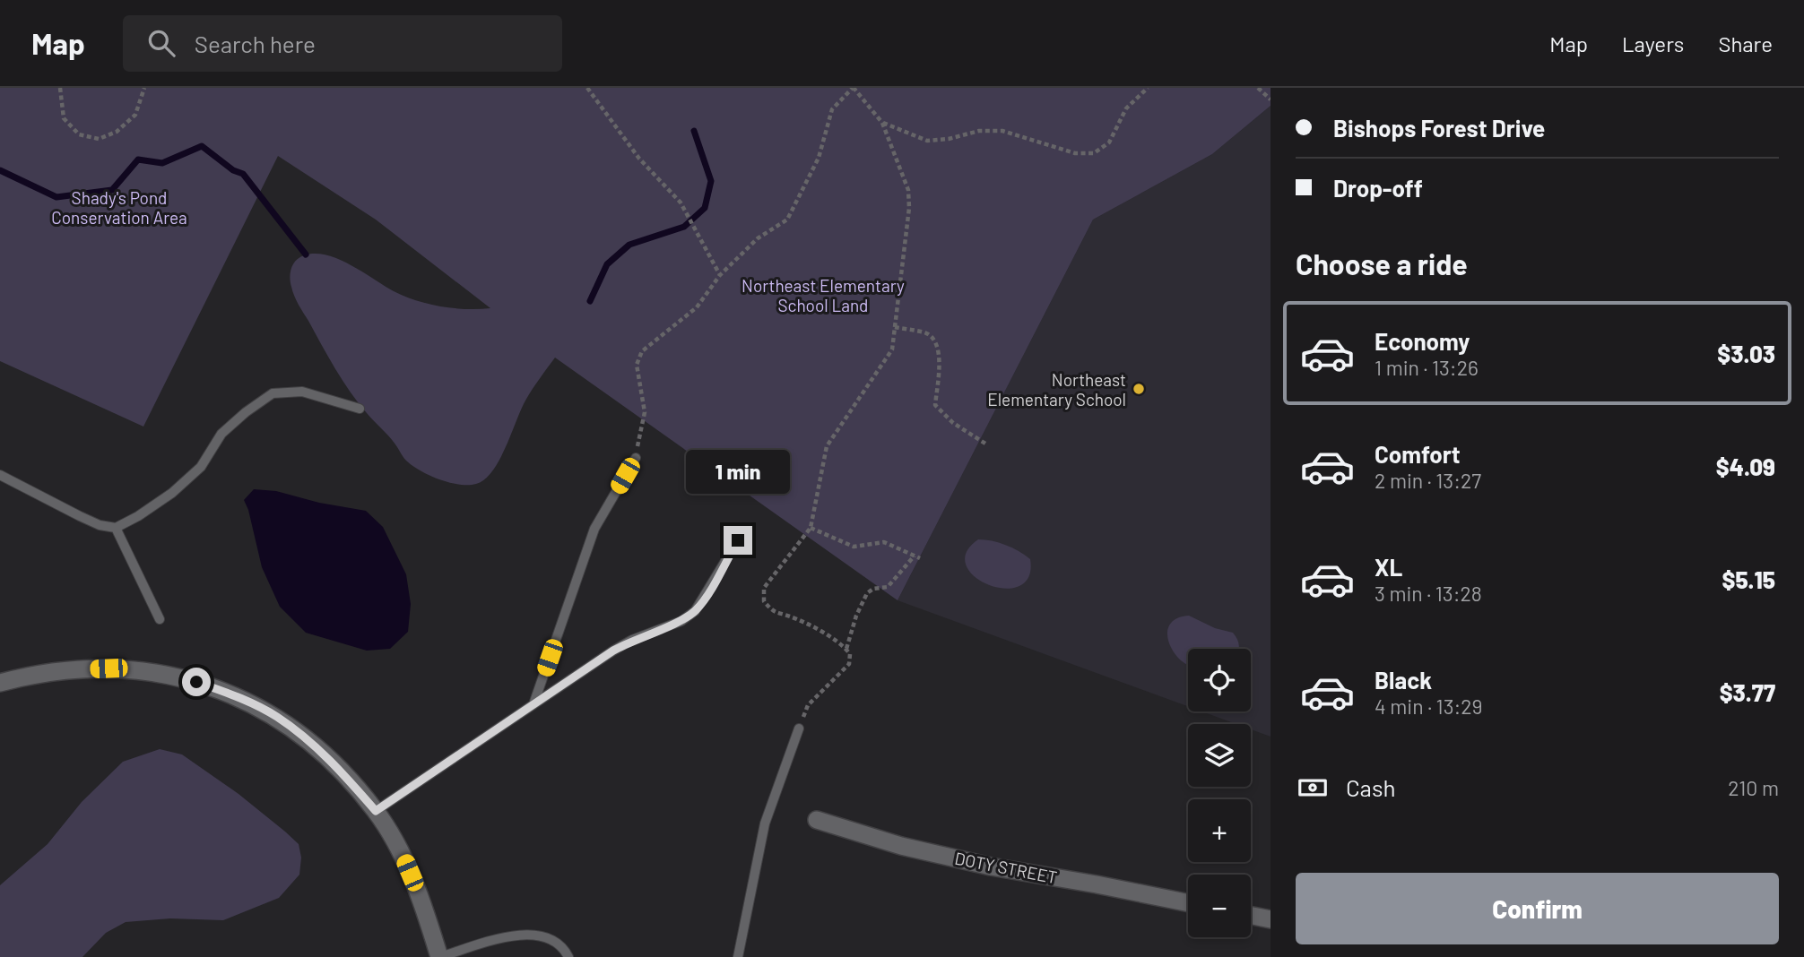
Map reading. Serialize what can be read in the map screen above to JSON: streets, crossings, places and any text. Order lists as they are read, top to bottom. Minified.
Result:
{"streets":{"street":["DOTY STREET"]},"parks":["Shady's Pond Conservation Area","Northeast Elementary School Land"],"places":["Northeast Elementary School"],"page":{"header":"Map","search":"Search here","nav":["Map","Layers","Share"],"banner":["Bishops Forest Drive","Drop-off"],"heading":"Choose a ride","list":[{"name":"Economy","note":"1 min · 13:26","value":"$3.03"},{"name":"Comfort","note":"2 min · 13:27","value":"$4.09"},{"name":"XL","note":"3 min · 13:28","value":"$5.15"},{"name":"Black","note":"4 min · 13:29","value":"$3.77"}],"bubble":"1 min","map_buttons":["+","−"],"pay":["Cash","210 m"],"buttons":"Confirm"}}
